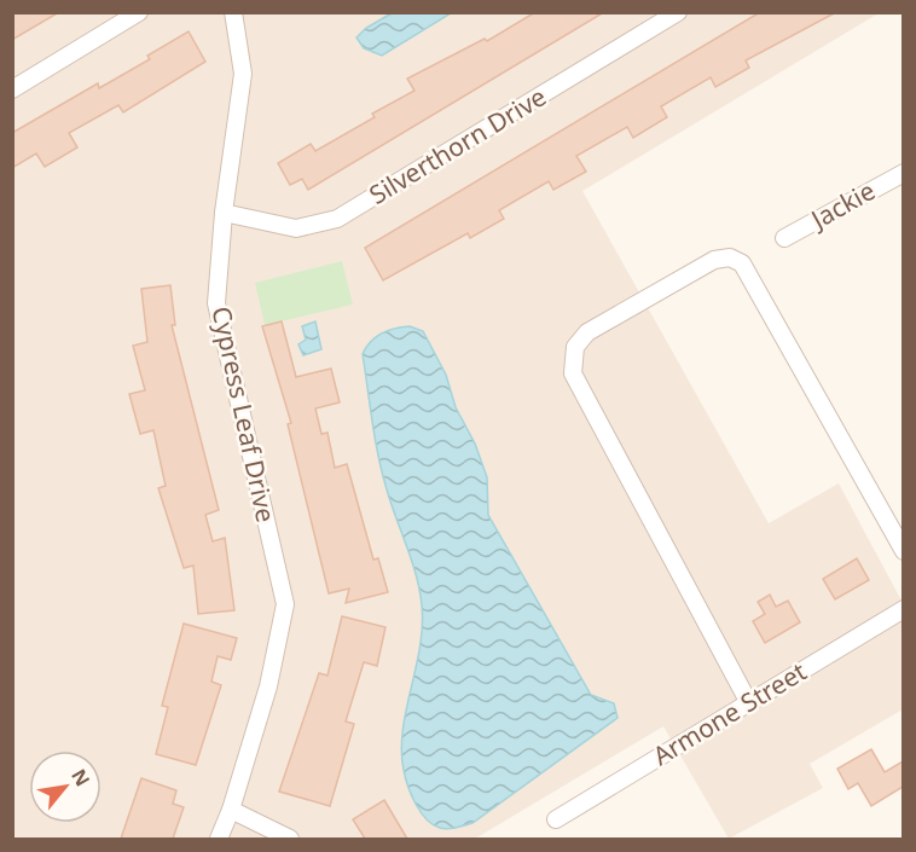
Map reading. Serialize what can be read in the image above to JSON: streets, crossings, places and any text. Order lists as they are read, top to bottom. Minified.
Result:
{"streets":{"street":["Silverthorn Drive","Jackie","Cypress Leaf Drive","Armone Street"]},"crossings":[["Silverthorn Drive","Cypress Leaf Drive"]],"north":"top right"}
